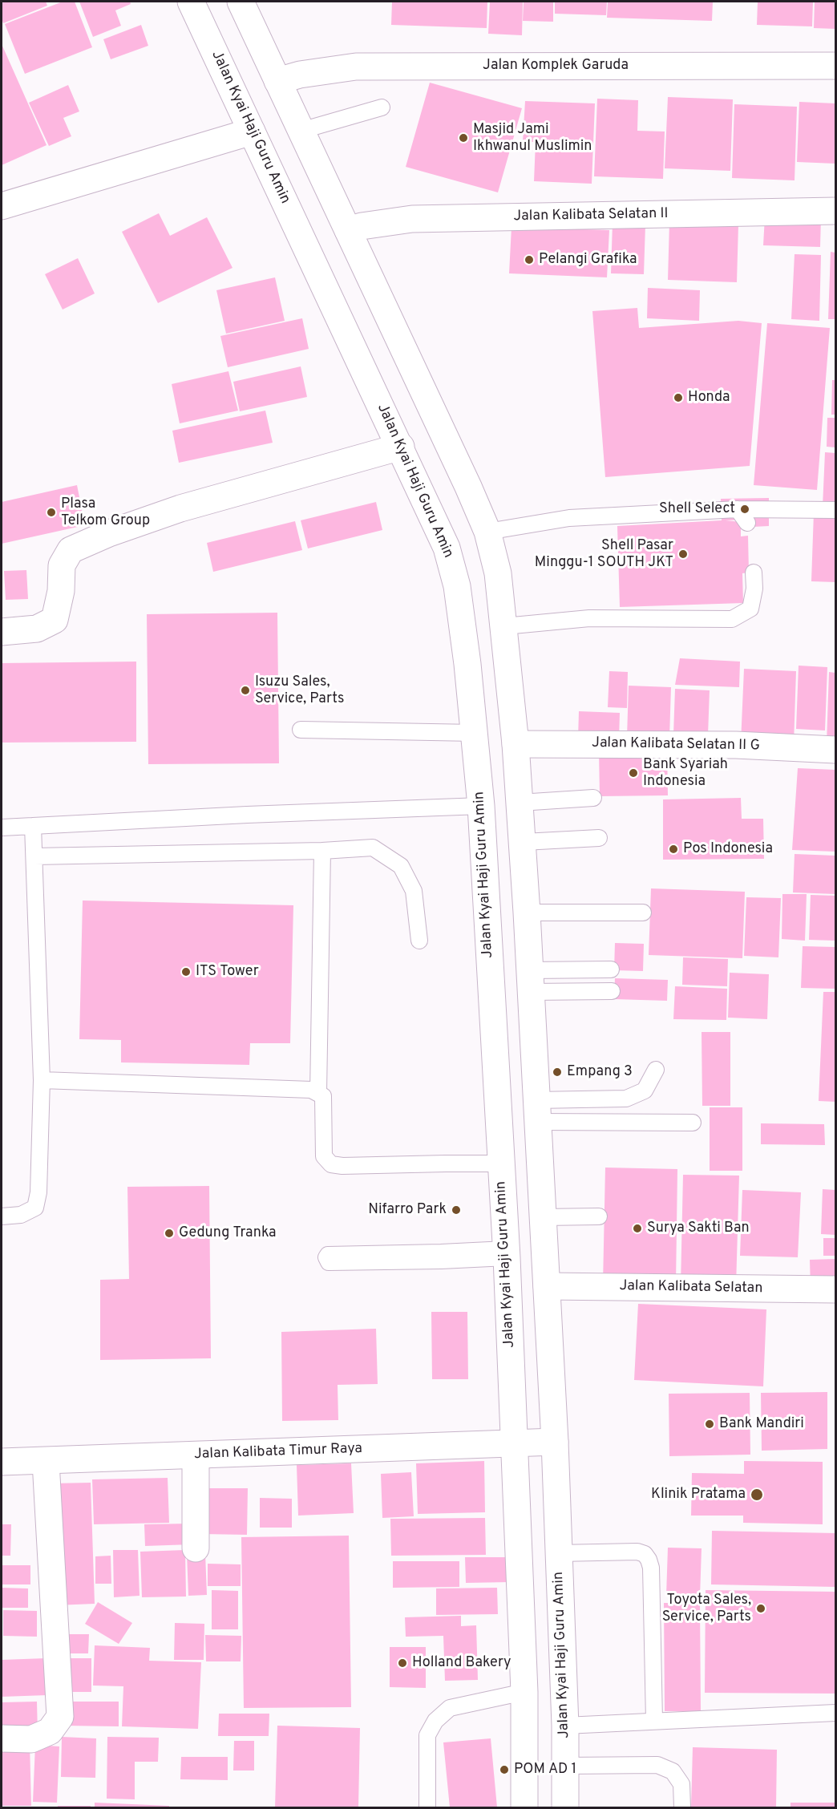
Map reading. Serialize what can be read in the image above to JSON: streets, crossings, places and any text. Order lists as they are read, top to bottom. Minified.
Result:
{"streets":{"main road":["Jalan Komplek Garuda","Jalan Kyai Haji Guru Amin","Jalan Kalibata Selatan II","Jalan Kalibata Selatan II G","Jalan Kalibata Selatan","Jalan Kalibata Timur Raya"]},"crossings":[["Jalan Komplek Garuda","Jalan Kyai Haji Guru Amin"],["Jalan Kyai Haji Guru Amin","Jalan Kalibata Selatan II"],["Jalan Kyai Haji Guru Amin","Jalan Kalibata Selatan II G"],["Jalan Kyai Haji Guru Amin","Jalan Kalibata Selatan"],["Jalan Kyai Haji Guru Amin","Jalan Kalibata Timur Raya"]],"places":["Masjid Jami Ikhwanul Muslimin","Pelangi Grafika","Honda","Shell Select","Plasa Telkom Group","Shell Pasar Minggu-1 SOUTH JKT","Isuzu Sales, Service, Parts","Bank Syariah Indonesia","Pos Indonesia","ITS Tower","Empang 3","Nifarro Park","Surya Sakti Ban","Gedung Tranka","Bank Mandiri","Klinik Pratama","Toyota Sales, Service, Parts","Holland Bakery","POM AD 1"]}
